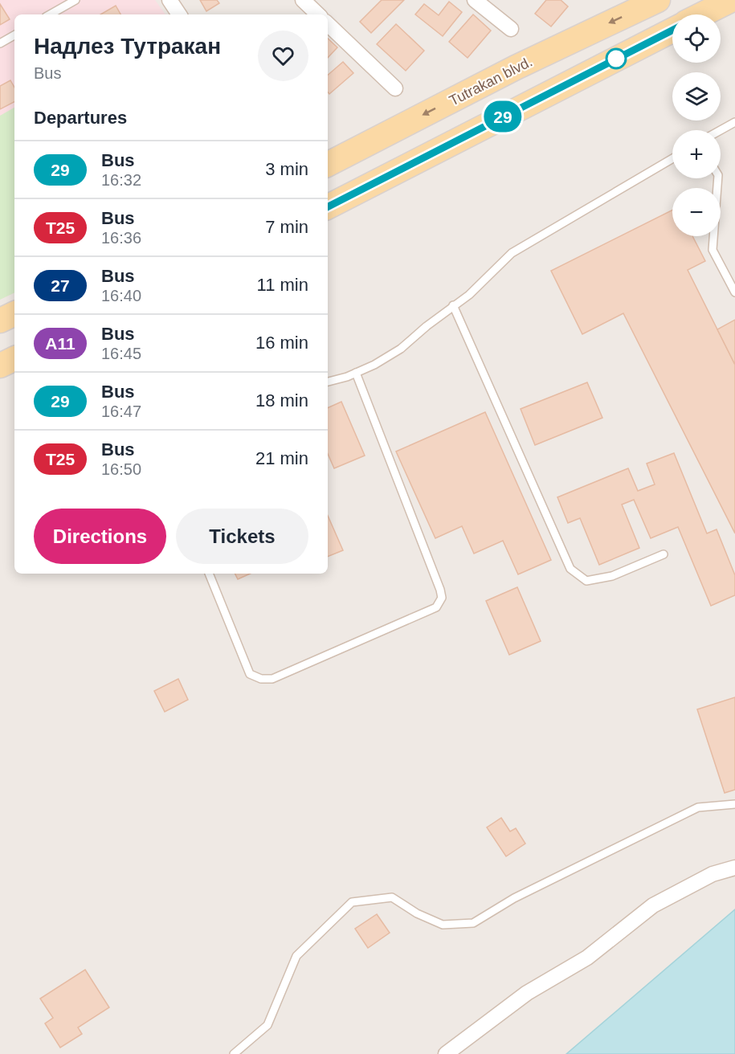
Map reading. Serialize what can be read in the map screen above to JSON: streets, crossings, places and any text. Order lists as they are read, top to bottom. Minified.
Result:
{"streets":{"main road":["Tutrakan blvd."]},"lines":["bus line 29"],"page":{"on_map":"29","map_buttons":["+","−"],"heading":[["Надлез Тутракан","Bus"],"Departures"],"list":[{"mark":"29","name":"Bus","note":"16:32","value":"3 min"},{"mark":"Т25","name":"Bus","note":"16:36","value":"7 min"},{"mark":"27","name":"Bus","note":"16:40","value":"11 min"},{"mark":"А11","name":"Bus","note":"16:45","value":"16 min"},{"mark":"29","name":"Bus","note":"16:47","value":"18 min"},{"mark":"Т25","name":"Bus","note":"16:50","value":"21 min"}],"buttons":["Directions","Tickets"]}}
